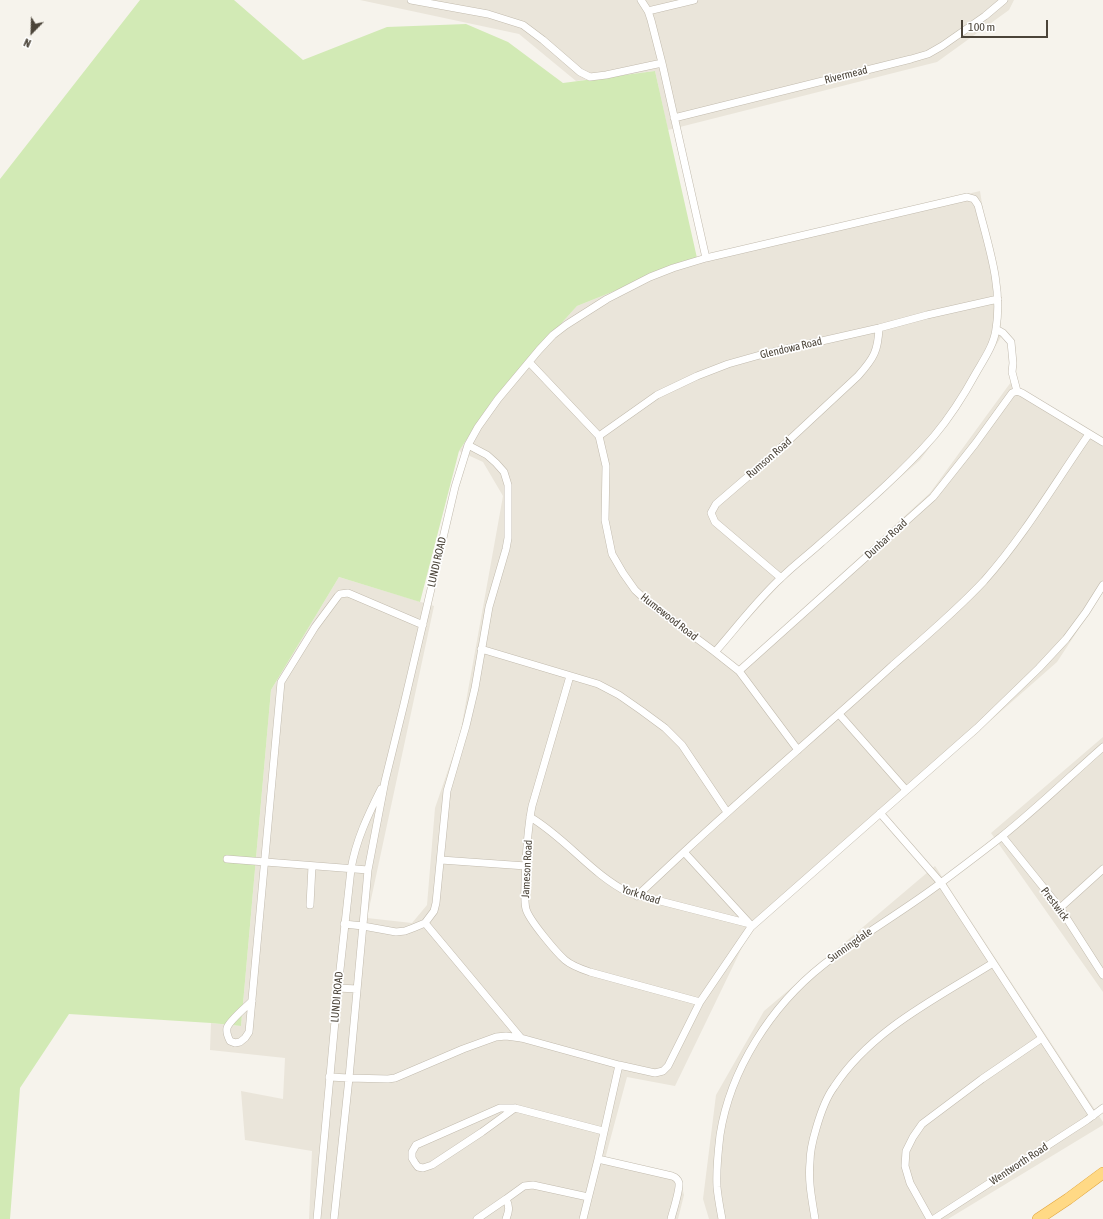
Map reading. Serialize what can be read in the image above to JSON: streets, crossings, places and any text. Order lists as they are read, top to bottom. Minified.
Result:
{"streets":{"street":["Rivermead","Glendowa Road","Rumson Road","Dunbar Road","LUNDI ROAD","Humewood Road","Jameson Road","York Road","Prestwick","Sunningdale","Wentworth Road"]},"crossings":[["Glendowa Road","Rumson Road"],["Glendowa Road","LUNDI ROAD"],["Glendowa Road","Humewood Road"],["Rumson Road","LUNDI ROAD"],["Dunbar Road","Humewood Road"],["LUNDI ROAD","Humewood Road"],["Jameson Road","York Road"],["Prestwick","Sunningdale"]],"scale_bar":"100 m","north":"bottom left"}
